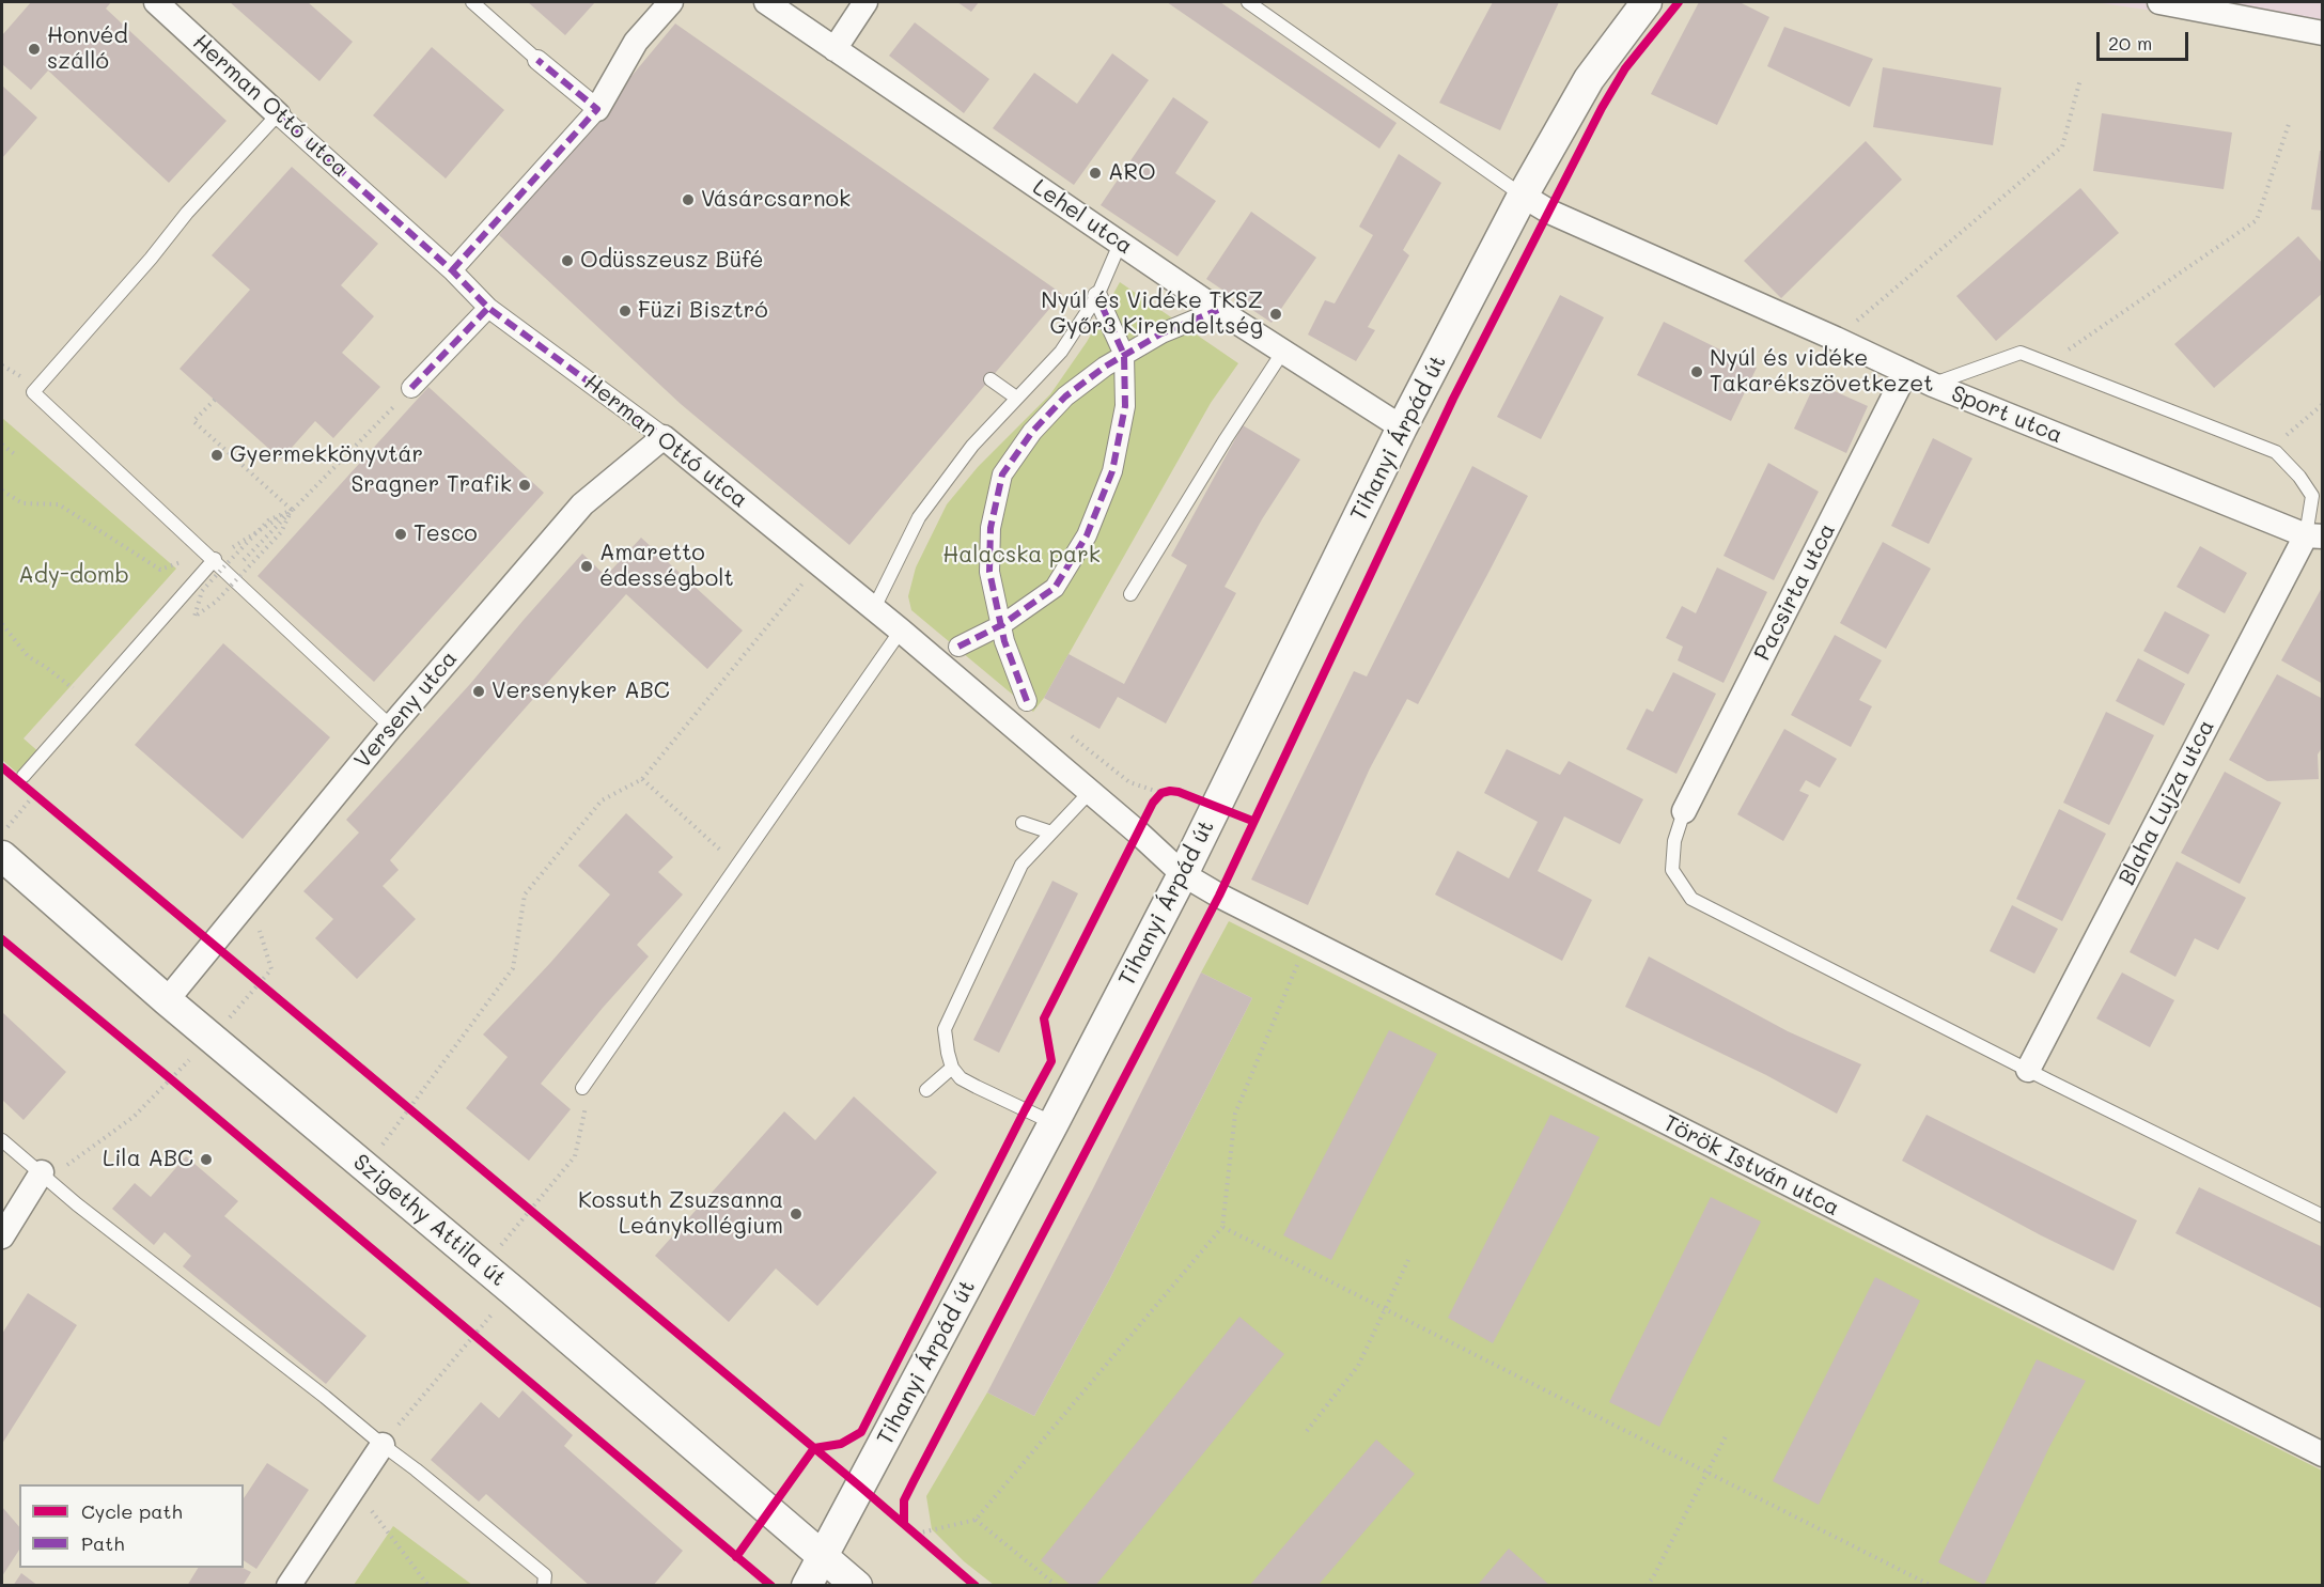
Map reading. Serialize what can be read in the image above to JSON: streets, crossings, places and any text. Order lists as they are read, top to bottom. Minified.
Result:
{"streets":{"street":["Herman Ottó utca","Lehel utca","Sport utca","Tihanyi Árpád út","Pacsirta utca","Verseny utca","Blaha Lujza utca","Török István utca","Szigethy Attila út"]},"crossings":[["Herman Ottó utca","Tihanyi Árpád út"],["Herman Ottó utca","Verseny utca"],["Herman Ottó utca","Török István utca"],["Lehel utca","Tihanyi Árpád út"],["Sport utca","Tihanyi Árpád út"],["Sport utca","Pacsirta utca"],["Sport utca","Blaha Lujza utca"],["Tihanyi Árpád út","Török István utca"],["Tihanyi Árpád út","Szigethy Attila út"],["Verseny utca","Szigethy Attila út"]],"parks":["Halacska park","Ady-domb"],"places":["Honvéd szálló","ARO","Vásárcsarnok","Odüsszeusz Büfé","Füzi Bisztró","Nyúl és Vidéke TKSZ Győr3 Kirendeltség","Nyúl és vidéke Takarékszövetkezet","Gyermekkönyvtár","Sragner Trafik","Tesco","Amaretto édességbolt","Versenyker ABC","Lila ABC","Kossuth Zsuzsanna Leánykollégium"],"legend":["Cycle path","Path"],"scale_bar":"20 m"}
